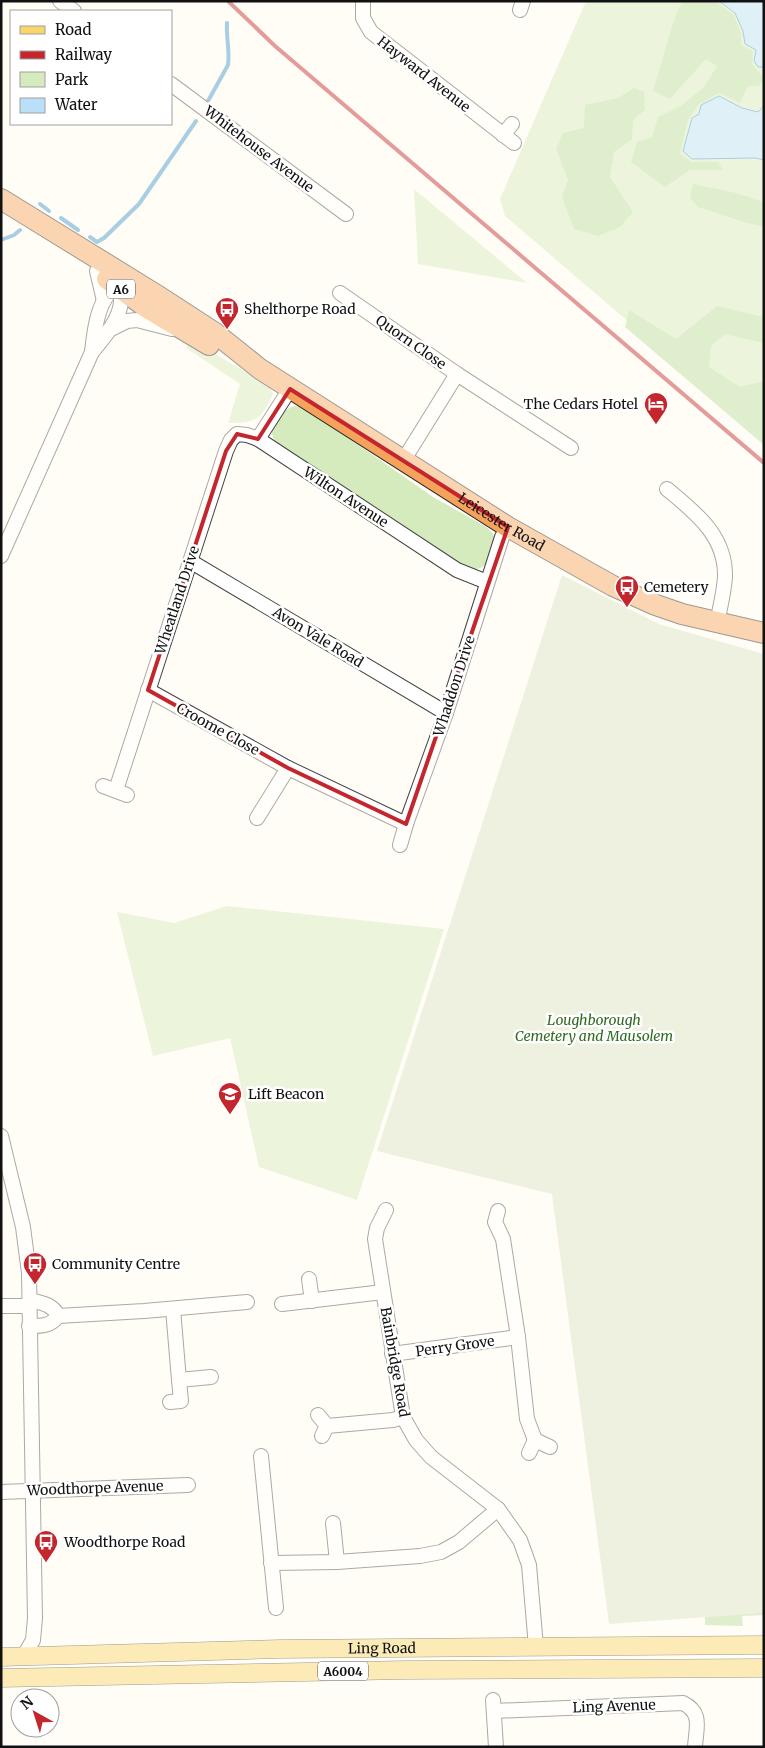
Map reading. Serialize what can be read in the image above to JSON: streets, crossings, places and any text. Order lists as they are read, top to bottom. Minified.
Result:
{"streets":{"highway":["A6","Leicester Road"],"main road":["Ling Road","A6004"],"street":["Hayward Avenue","Whitehouse Avenue","Quorn Close","Wilton Avenue","Wheatland Drive","Avon Vale Road","Whaddon Drive","Croome Close","Perry Grove","Bainbridge Road","Woodthorpe Avenue","Ling Avenue"]},"crossings":[["Quorn Close","Leicester Road"],["Wilton Avenue","Wheatland Drive"],["Wilton Avenue","Whaddon Drive"],["Leicester Road","Whaddon Drive"],["Wheatland Drive","Avon Vale Road"],["Wheatland Drive","Croome Close"],["Avon Vale Road","Whaddon Drive"],["Whaddon Drive","Croome Close"],["Perry Grove","Bainbridge Road"],["Bainbridge Road","Ling Road"]],"parks":["Loughborough Cemetery and Mausolem"],"places":{"bus stop":["Shelthorpe Road","Cemetery","Community Centre","Woodthorpe Road"],"hotel":["The Cedars Hotel"],"school or university":["Lift Beacon"]},"legend":["Road","Railway","Park","Water"],"north":"top left"}
